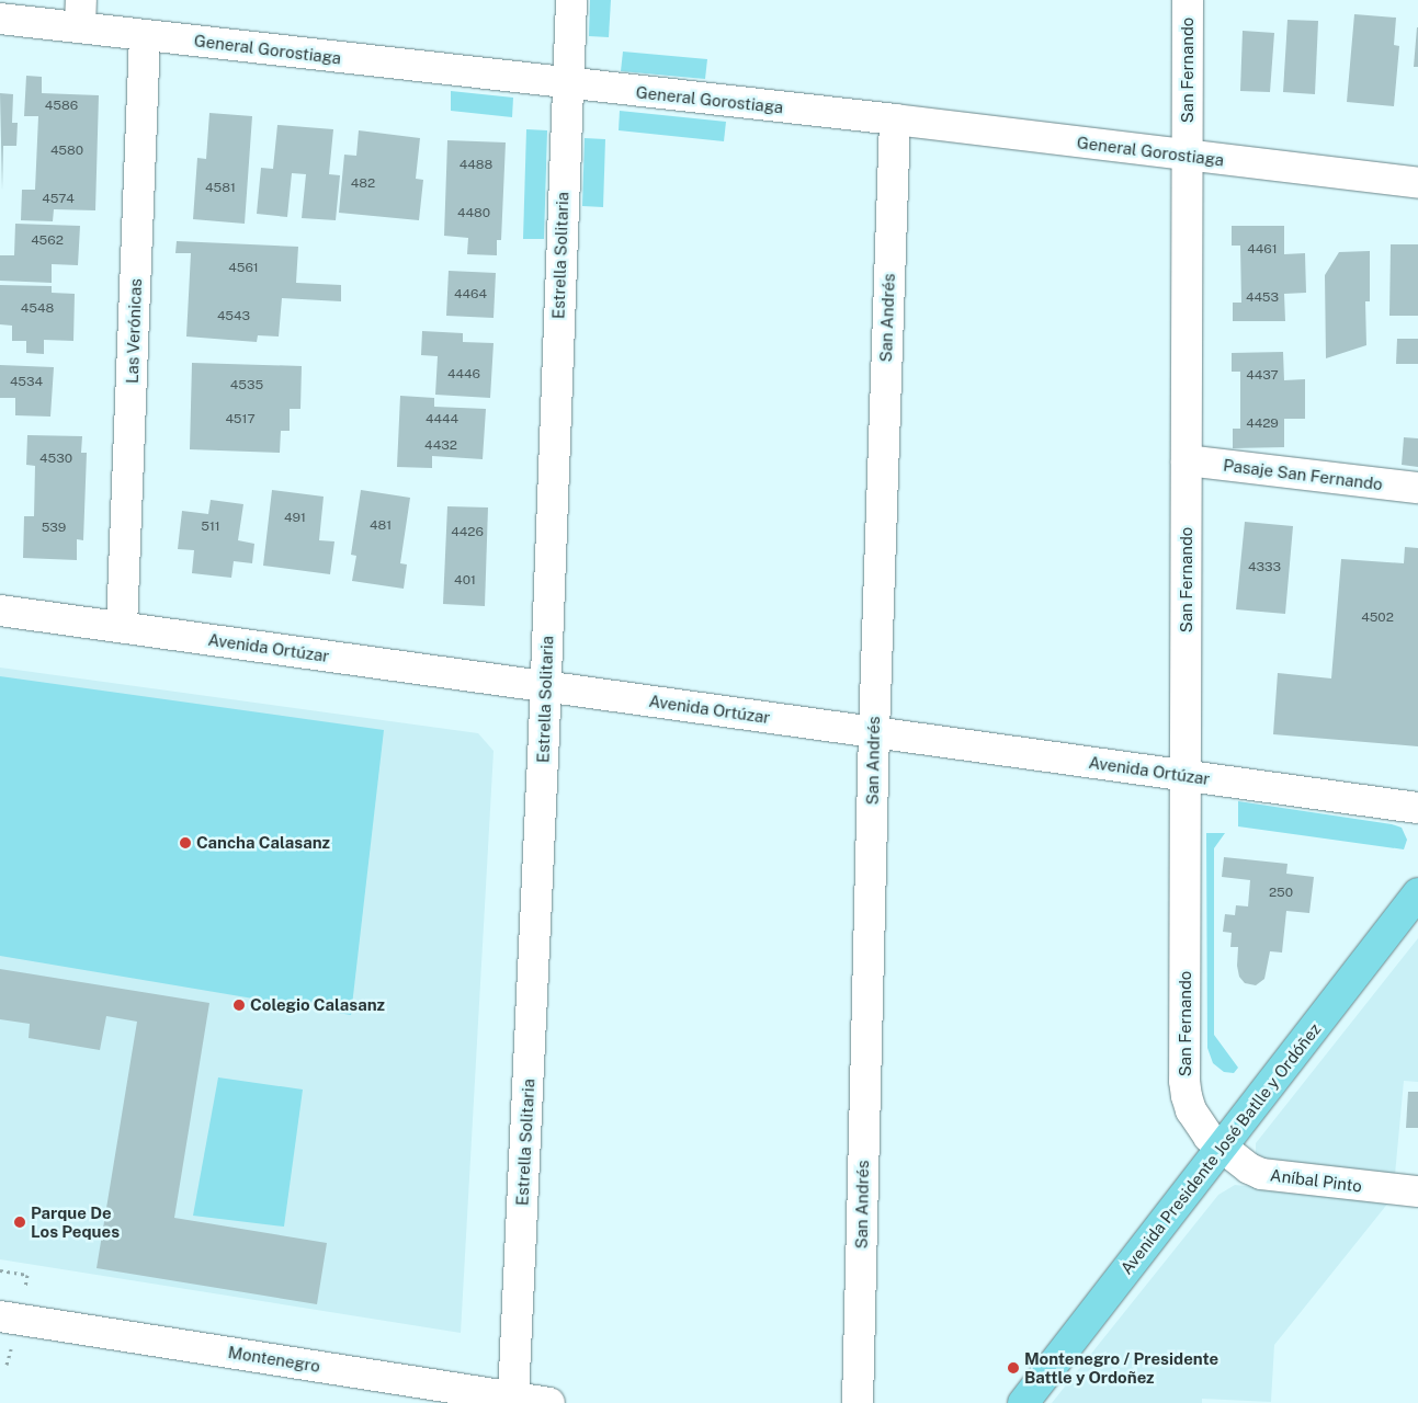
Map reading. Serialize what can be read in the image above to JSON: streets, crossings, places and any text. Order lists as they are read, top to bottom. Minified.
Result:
{"streets":{"main road":["Avenida Presidente José Batlle y Ordóñez"],"street":["General Gorostiaga","San Fernando","Estrella Solitaria","San Andrés","Las Verónicas","Pasaje San Fernando","Avenida Ortúzar","Aníbal Pinto","Montenegro"]},"crossings":[["General Gorostiaga","San Fernando"],["General Gorostiaga","Estrella Solitaria"],["General Gorostiaga","San Andrés"],["General Gorostiaga","Las Verónicas"],["San Fernando","Pasaje San Fernando"],["San Fernando","Avenida Ortúzar"],["San Fernando","Avenida Presidente José Batlle y Ordóñez"],["San Fernando","Aníbal Pinto"],["Estrella Solitaria","Avenida Ortúzar"],["Estrella Solitaria","Montenegro"],["San Andrés","Avenida Ortúzar"],["Las Verónicas","Avenida Ortúzar"],["Avenida Presidente José Batlle y Ordóñez","Aníbal Pinto"]],"places":["Cancha Calasanz","Colegio Calasanz","Parque De Los Peques","Montenegro / Presidente Battle y Ordoñez"],"house_numbers":["4586","4580","4488","482","4581","4574","4480","4562","4461","4561","4464","4453","4548","4543","4446","4437","4534","4535","4517","4444","4429","4432","4530","491","481","511","539","4426","4333","401","4502","250"]}
